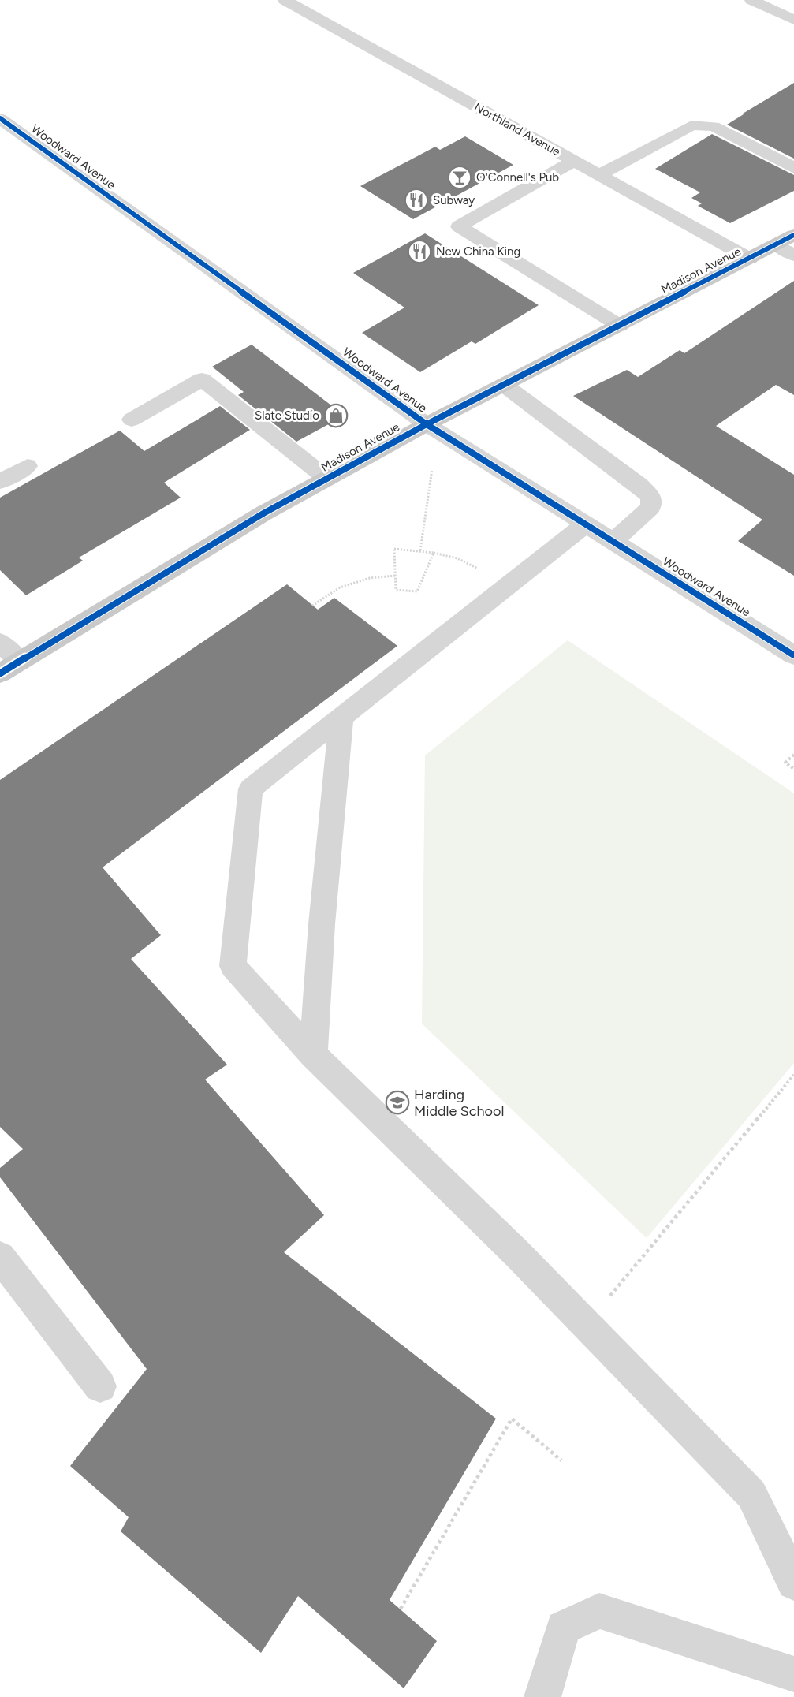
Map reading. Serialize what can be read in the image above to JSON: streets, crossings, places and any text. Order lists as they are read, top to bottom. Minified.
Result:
{"streets":{"main road":["Madison Avenue"],"street":["Northland Avenue","Woodward Avenue"]},"crossings":[["Northland Avenue","Madison Avenue"],["Woodward Avenue","Madison Avenue"]],"places":{"bar":["O'Connell's Pub"],"restaurant":["Subway","New China King"],"shop":["Slate Studio"],"school or university":["Harding Middle School"]}}
